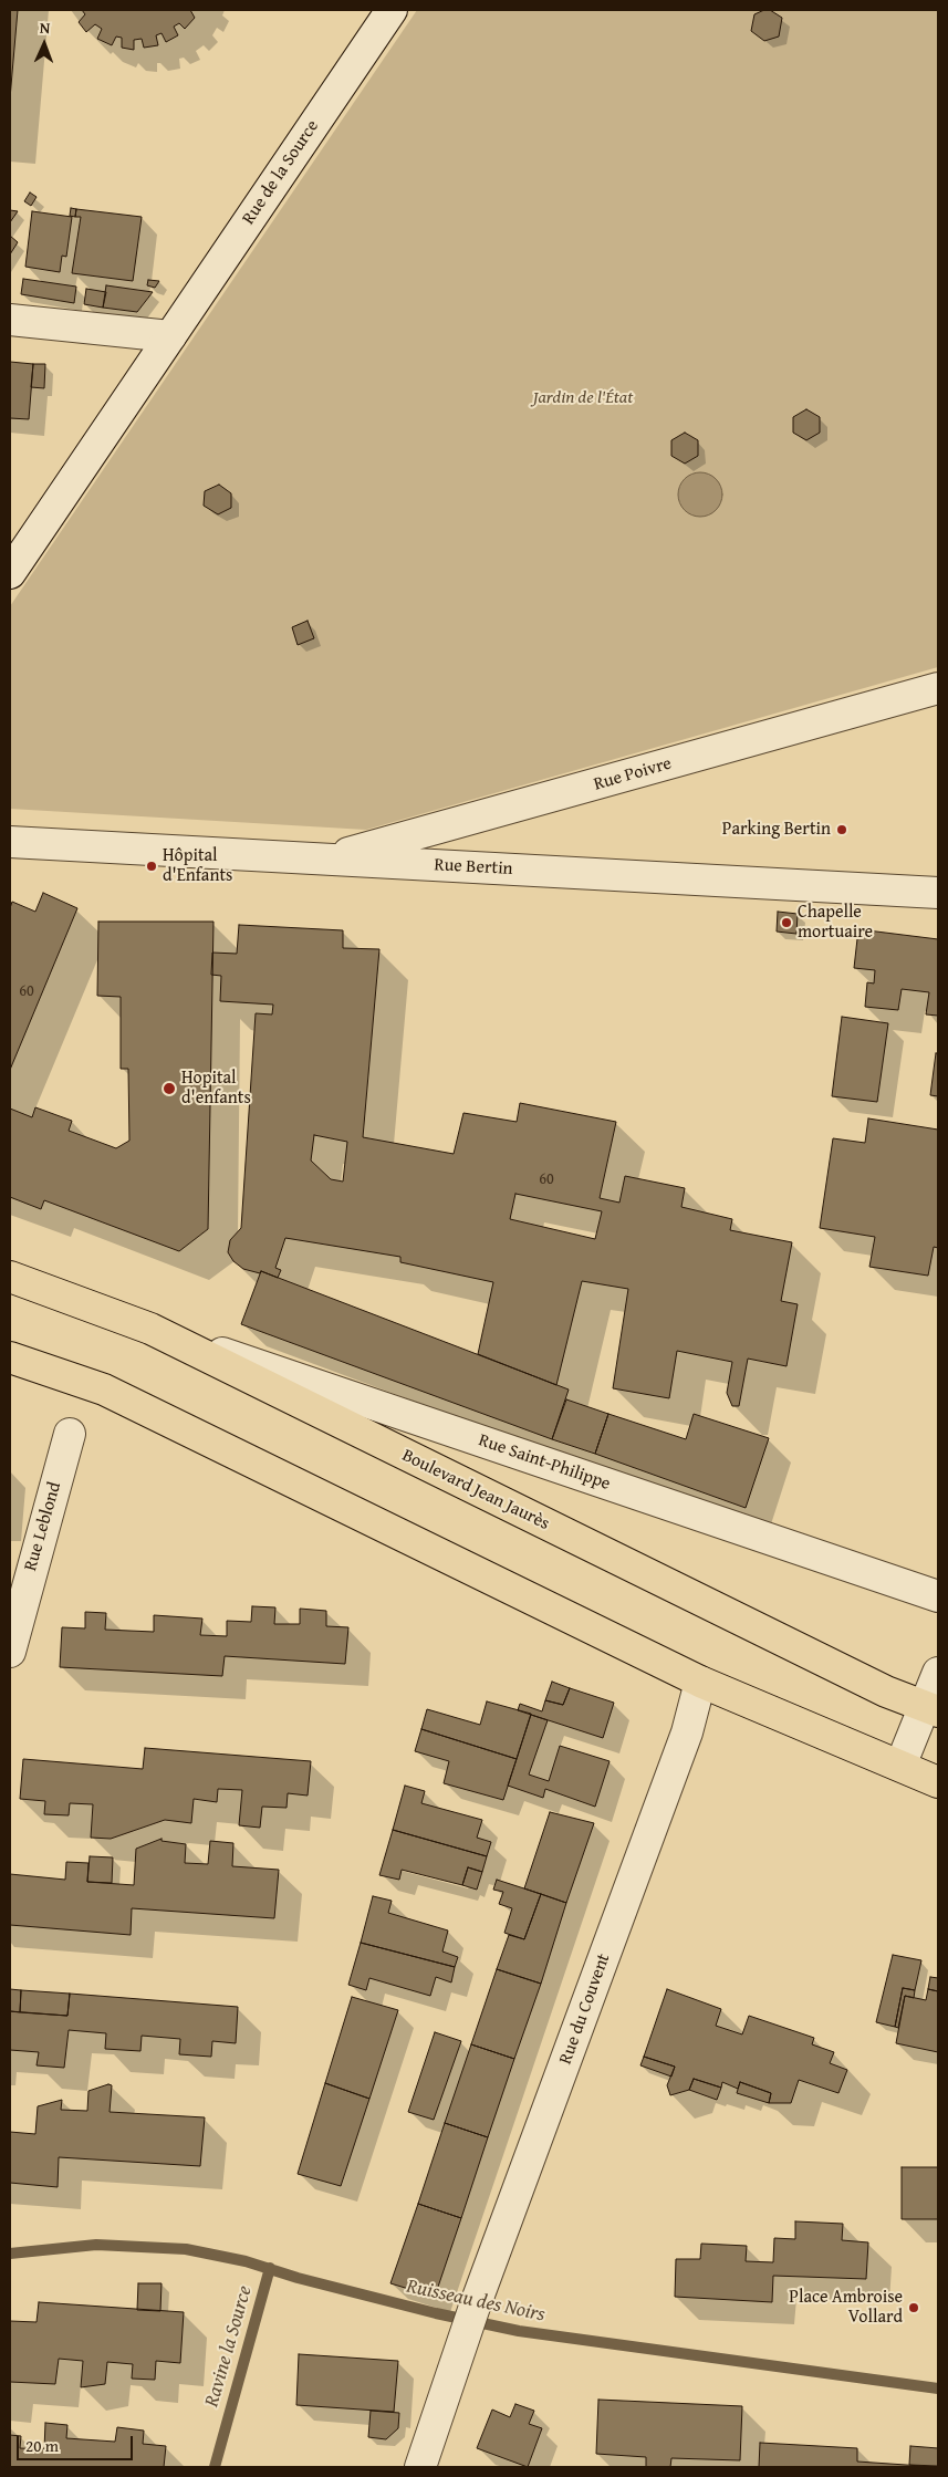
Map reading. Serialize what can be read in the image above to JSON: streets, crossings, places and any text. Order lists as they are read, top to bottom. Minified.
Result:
{"streets":{"main road":["Boulevard Jean Jaurès"],"street":["Rue de la Source","Rue Poivre","Rue Bertin","Rue Saint-Philippe","Rue Leblond","Rue du Couvent"]},"crossings":[["Rue Poivre","Rue Bertin"],["Rue Saint-Philippe","Boulevard Jean Jaurès"]],"water":["Ruisseau des Noirs","Ravine la Source"],"parks":["Jardin de l'État"],"places":["Parking Bertin","Hôpital d'Enfants","Chapelle mortuaire","Hopital d'enfants","Place Ambroise Vollard"],"house_numbers":["60","60"],"scale_bar":"20 m","north":"top"}
